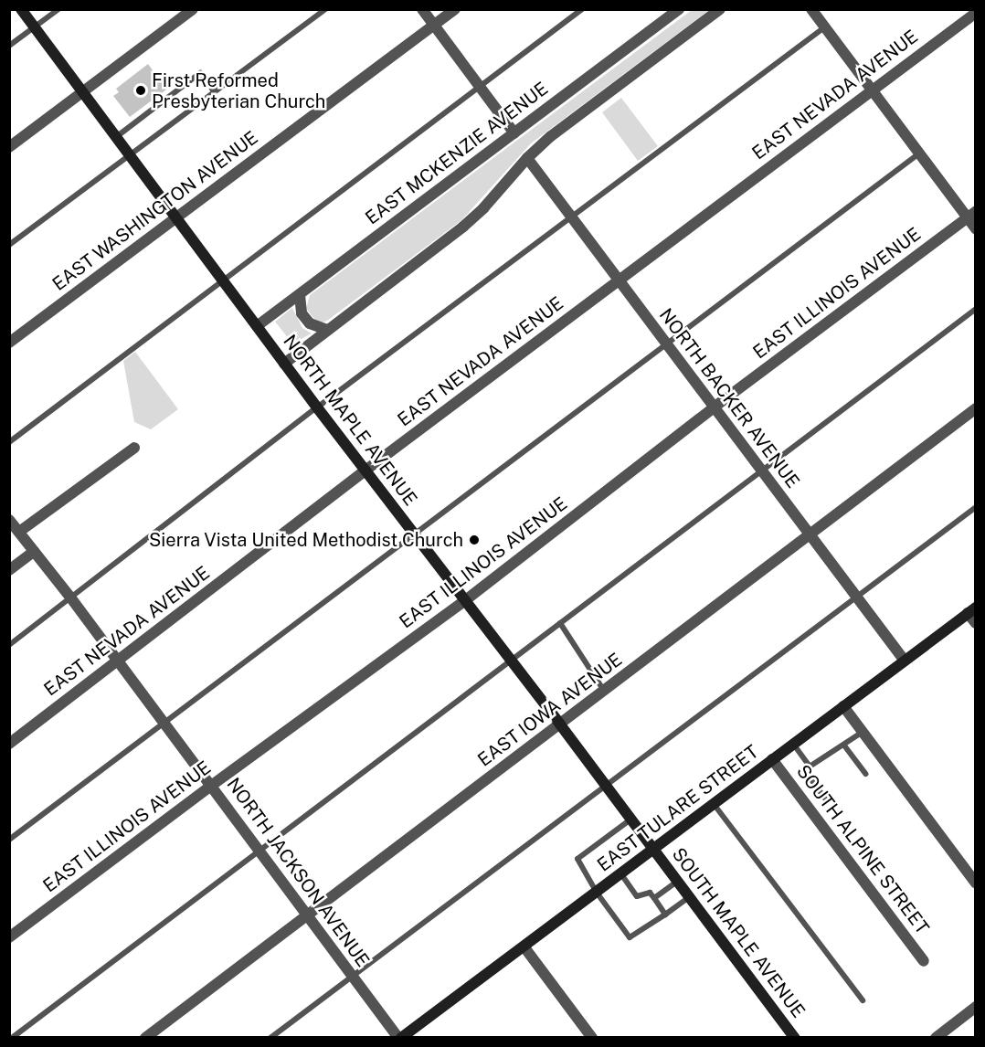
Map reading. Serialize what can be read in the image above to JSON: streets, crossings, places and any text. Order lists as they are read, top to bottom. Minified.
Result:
{"streets":{"main road":["NORTH MAPLE AVENUE","EAST TULARE STREET","SOUTH MAPLE AVENUE"],"street":["EAST NEVADA AVENUE","EAST MCKENZIE AVENUE","EAST WASHINGTON AVENUE","EAST ILLINOIS AVENUE","NORTH BACKER AVENUE","EAST IOWA AVENUE","SOUTH ALPINE STREET","NORTH JACKSON AVENUE"]},"crossings":[["EAST NEVADA AVENUE","NORTH BACKER AVENUE"],["EAST NEVADA AVENUE","NORTH MAPLE AVENUE"],["EAST NEVADA AVENUE","NORTH JACKSON AVENUE"],["EAST MCKENZIE AVENUE","NORTH MAPLE AVENUE"],["EAST WASHINGTON AVENUE","NORTH MAPLE AVENUE"],["EAST ILLINOIS AVENUE","NORTH BACKER AVENUE"],["EAST ILLINOIS AVENUE","NORTH MAPLE AVENUE"],["EAST ILLINOIS AVENUE","NORTH JACKSON AVENUE"],["NORTH BACKER AVENUE","EAST IOWA AVENUE"],["NORTH BACKER AVENUE","EAST TULARE STREET"],["NORTH MAPLE AVENUE","EAST IOWA AVENUE"],["NORTH MAPLE AVENUE","EAST TULARE STREET"],["NORTH MAPLE AVENUE","SOUTH MAPLE AVENUE"],["EAST IOWA AVENUE","NORTH JACKSON AVENUE"],["EAST TULARE STREET","SOUTH ALPINE STREET"],["EAST TULARE STREET","NORTH JACKSON AVENUE"],["EAST TULARE STREET","SOUTH MAPLE AVENUE"]],"places":["First Reformed Presbyterian Church","Sierra Vista United Methodist Church"]}
